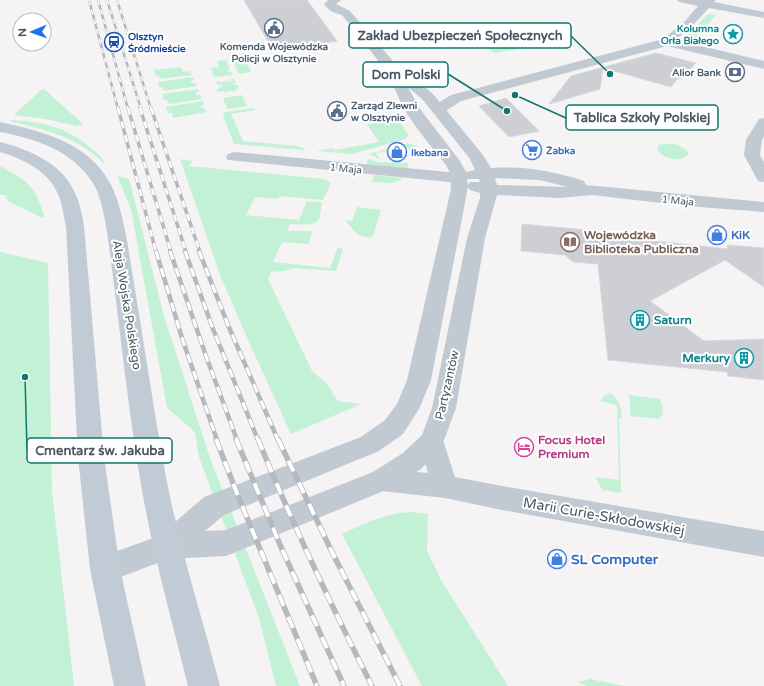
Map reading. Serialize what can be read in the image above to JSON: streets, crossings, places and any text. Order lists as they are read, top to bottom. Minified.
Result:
{"streets":{"main road":["Aleja Wojska Polskiego"],"street":["1 Maja","Partyzantów","Marii Curie-Skłodowskiej"]},"crossings":[["1 Maja","Partyzantów"],["Aleja Wojska Polskiego","Partyzantów"],["Partyzantów","Marii Curie-Skłodowskiej"]],"places":{"public building":["Komenda Wojewódzka Policji w Olsztynie","Zarząd Zlewni w Olsztynie"],"place":["Kolumna Orła Białego"],"station":["Olsztyn Śródmieście"],"bank":["Alior Bank"],"other":["Zakład Ubezpieczeń Społecznych","Tablica Szkoły Polskiej","Dom Polski","Cmentarz św. Jakuba"],"supermarket":["Żabka"],"shop":["Ikebana","KiK","SL Computer"],"library":["Wojewódzka Biblioteka Publiczna"],"building":["Saturn","Merkury"],"hotel":["Focus Hotel Premium"]},"north":"left"}
